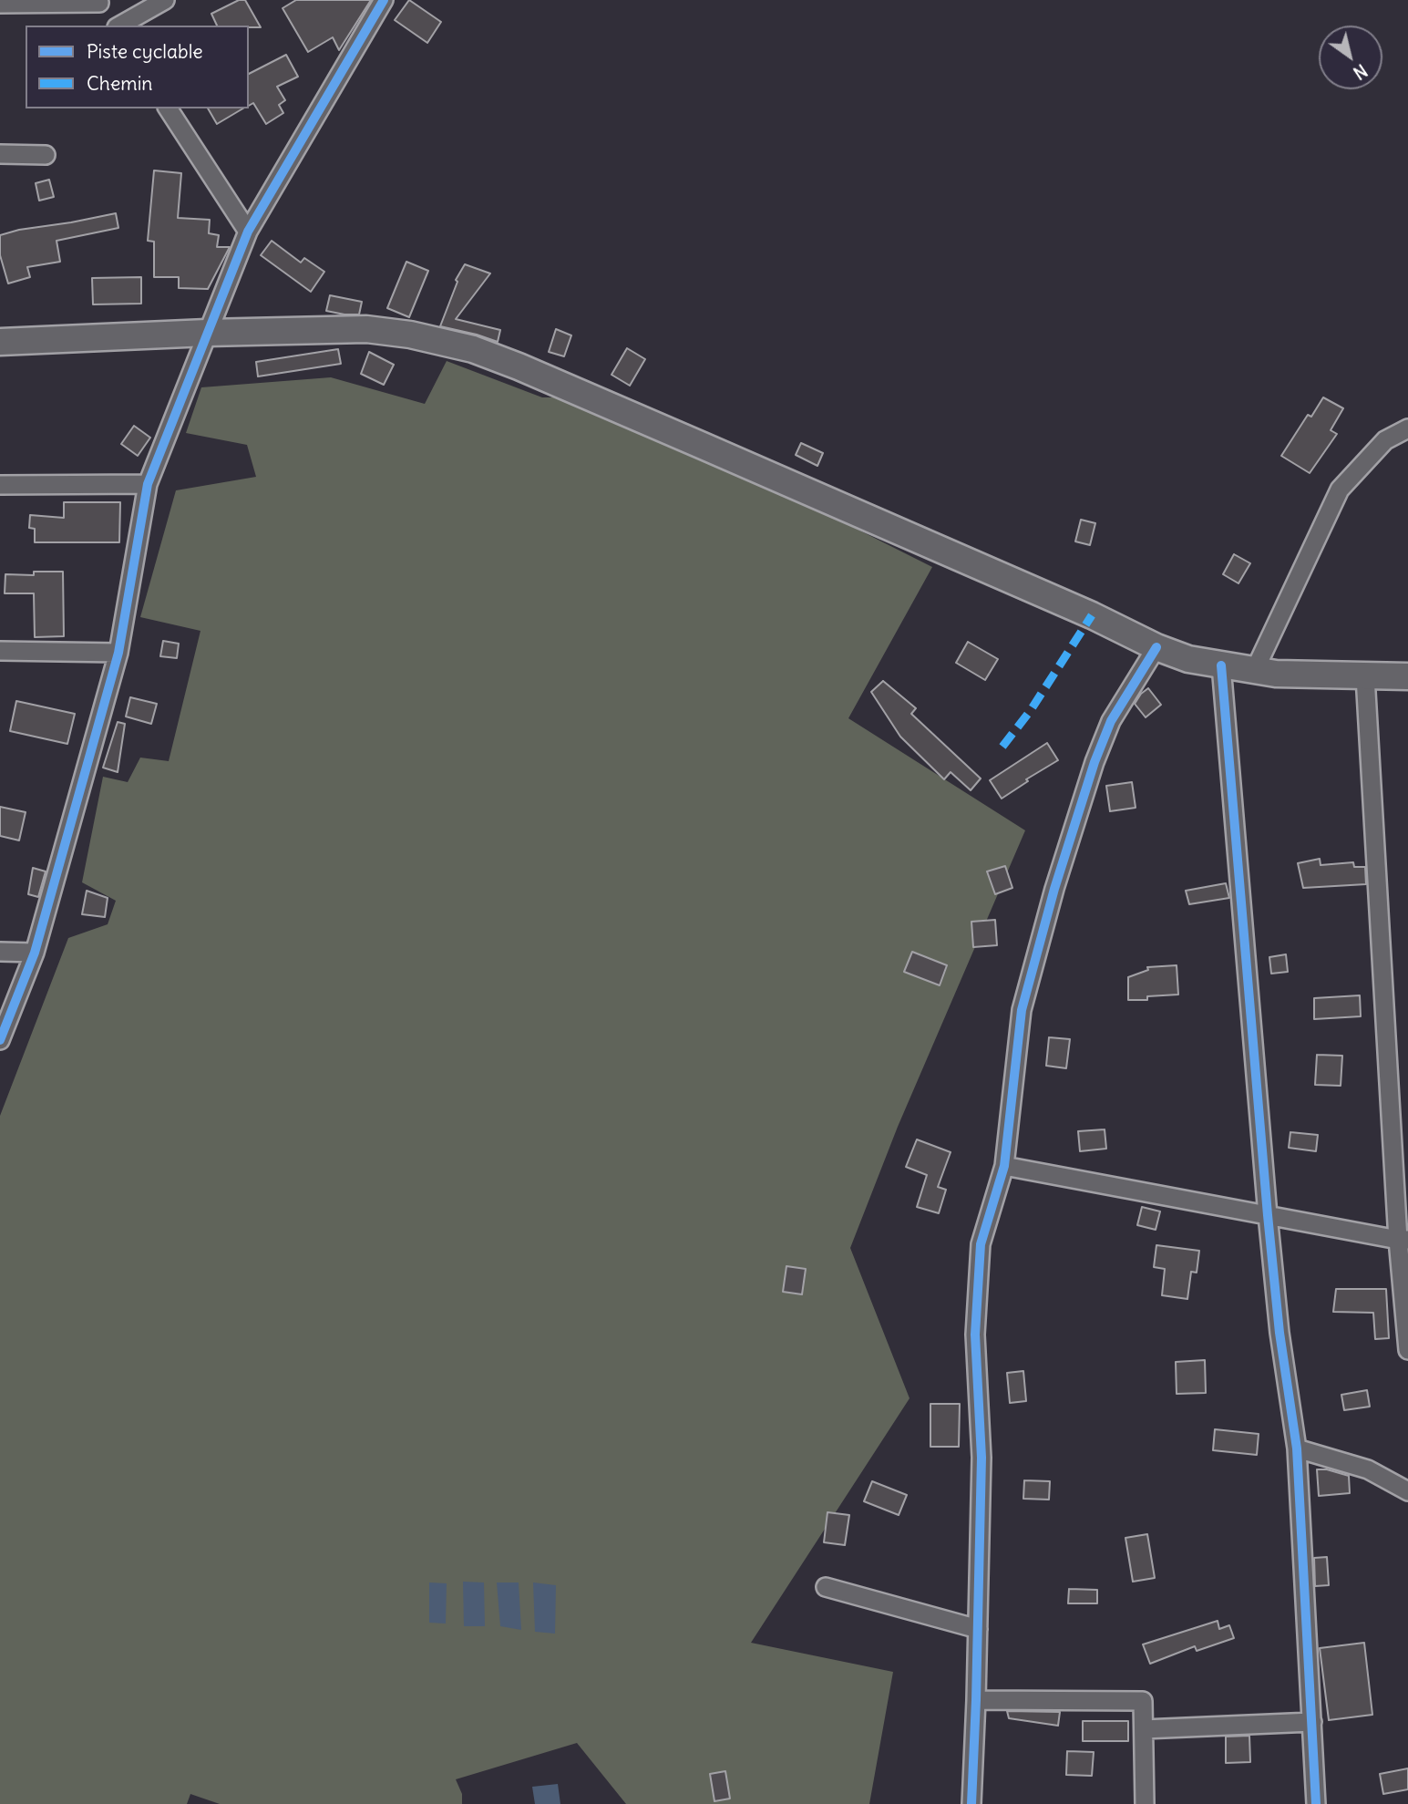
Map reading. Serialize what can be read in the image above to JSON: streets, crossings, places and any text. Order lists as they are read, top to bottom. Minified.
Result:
{"legend":["Piste cyclable","Chemin"],"north":"bottom right"}
